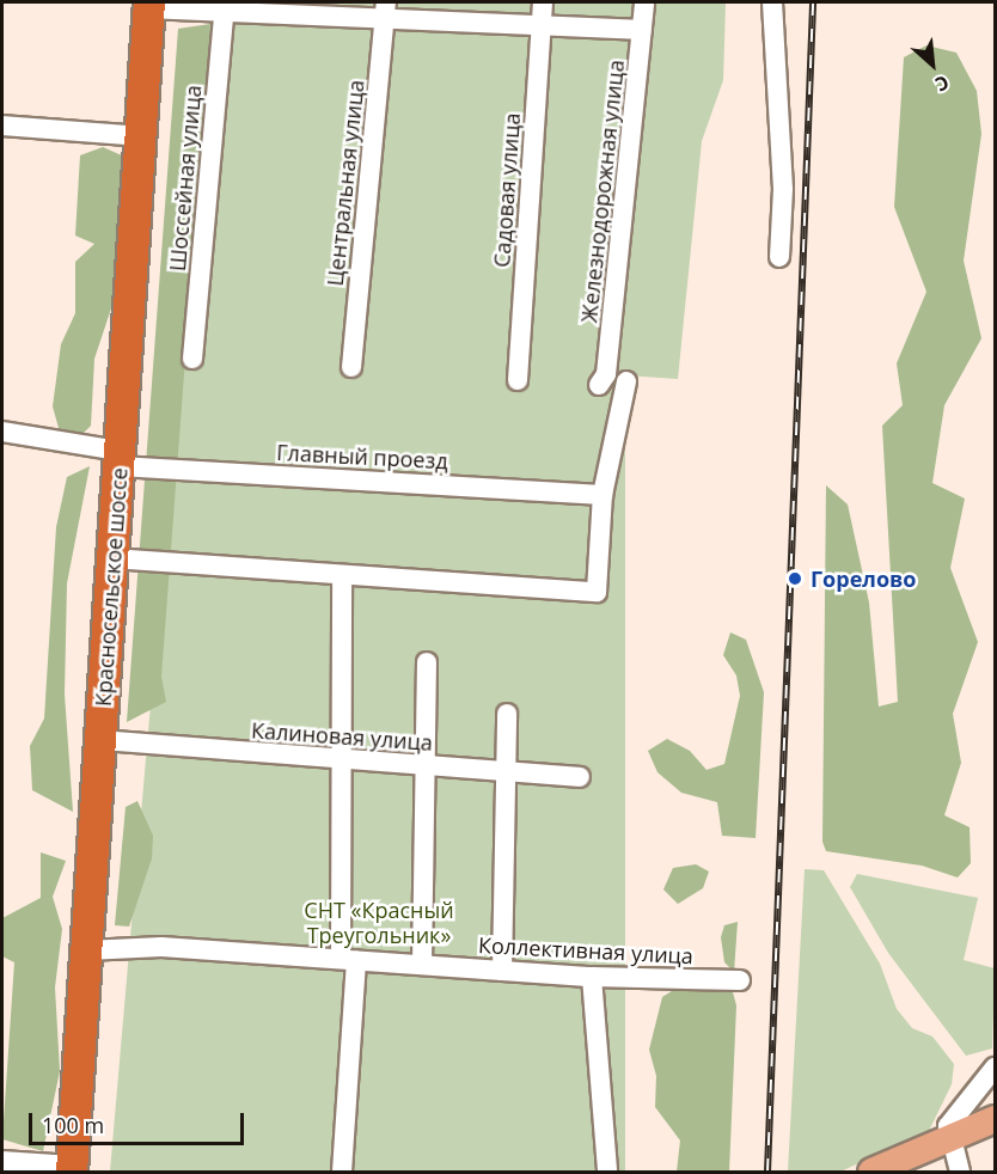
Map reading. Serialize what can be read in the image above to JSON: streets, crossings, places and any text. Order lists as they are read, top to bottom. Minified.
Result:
{"streets":{"highway":["Красносельское шоссе"],"street":["Шоссейная улица","Центральная улица","Садовая улица","Железнодорожная улица","Главный проезд","Калиновая улица","Коллективная улица"]},"crossings":[["Главный проезд","Красносельское шоссе"],["Красносельское шоссе","Калиновая улица"],["Красносельское шоссе","Коллективная улица"]],"parks":["СНТ «Красный Треугольник»"],"places":["Горелово"],"scale_bar":"100 m","north":"bottom right"}
